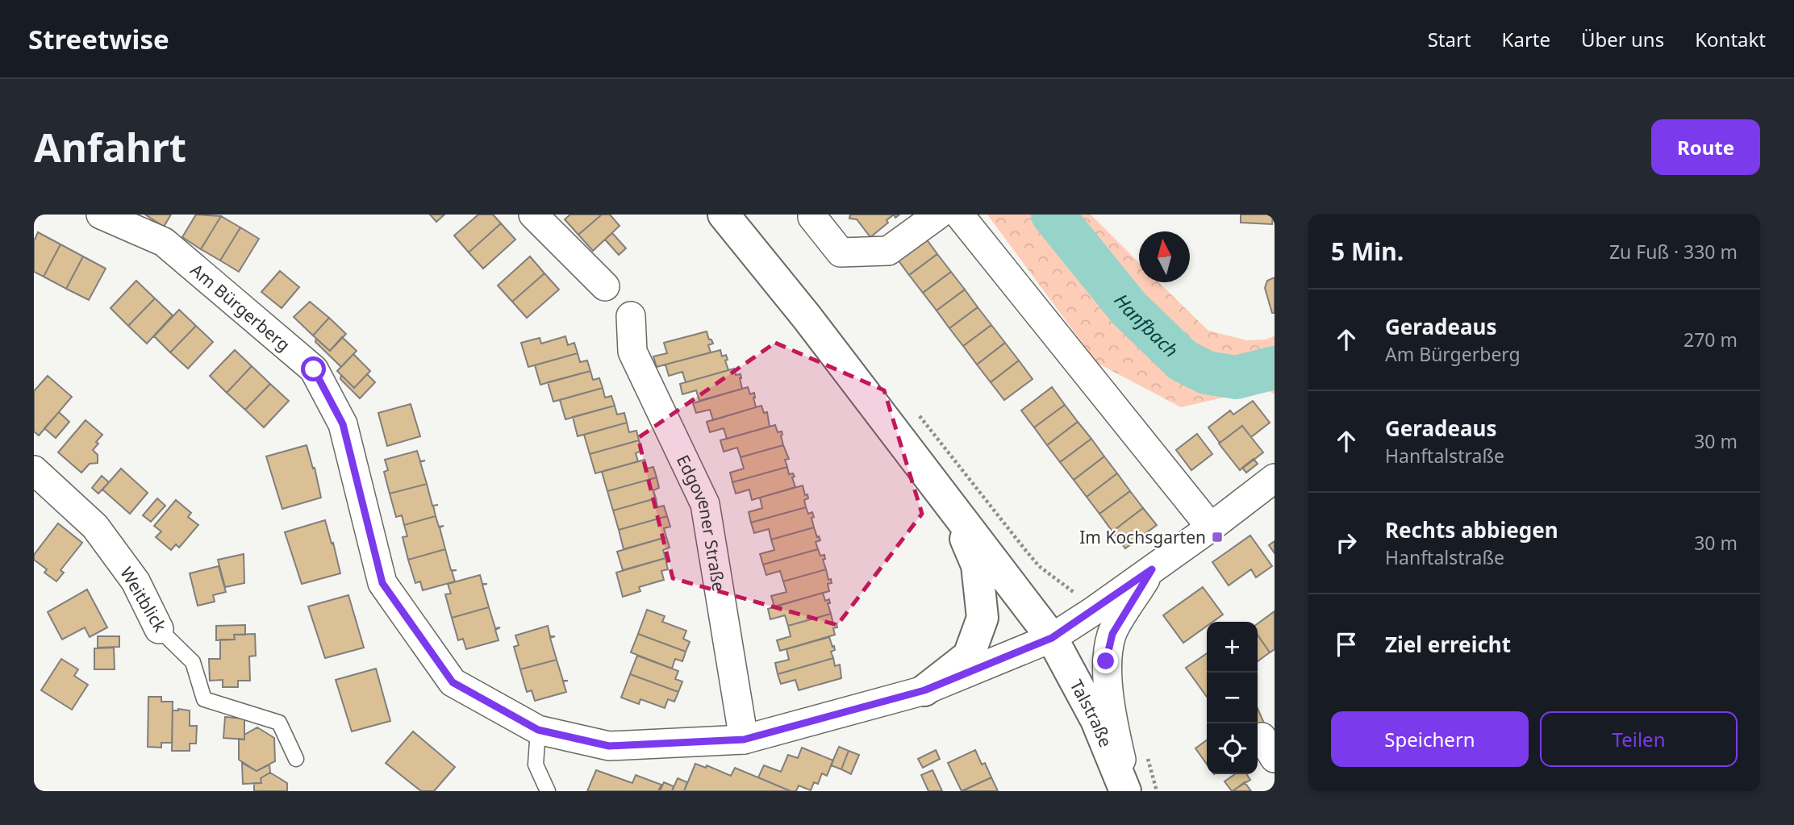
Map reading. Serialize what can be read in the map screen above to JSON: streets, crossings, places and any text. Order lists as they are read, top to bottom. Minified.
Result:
{"streets":{"main road":["Am Bürgerberg","Talstraße"],"street":["Edgovener Straße","Weitblick"]},"crossings":[["Am Bürgerberg","Edgovener Straße"],["Am Bürgerberg","Talstraße"]],"water":["Hanfbach"],"places":{"transit":["Im Kochsgarten"]},"north":"top","page":{"header":"Streetwise","nav":["Start","Karte","Über uns","Kontakt"],"buttons":["Route",["Speichern","Teilen"]],"title":"Anfahrt","heading":["5 Min.","Zu Fuß · 330 m"],"list":[["Geradeaus","Am Bürgerberg","270 m"],["Geradeaus","Hanftalstraße","30 m"],["Rechts abbiegen","Hanftalstraße","30 m"],"Ziel erreicht"],"map_buttons":["+","−"]}}
